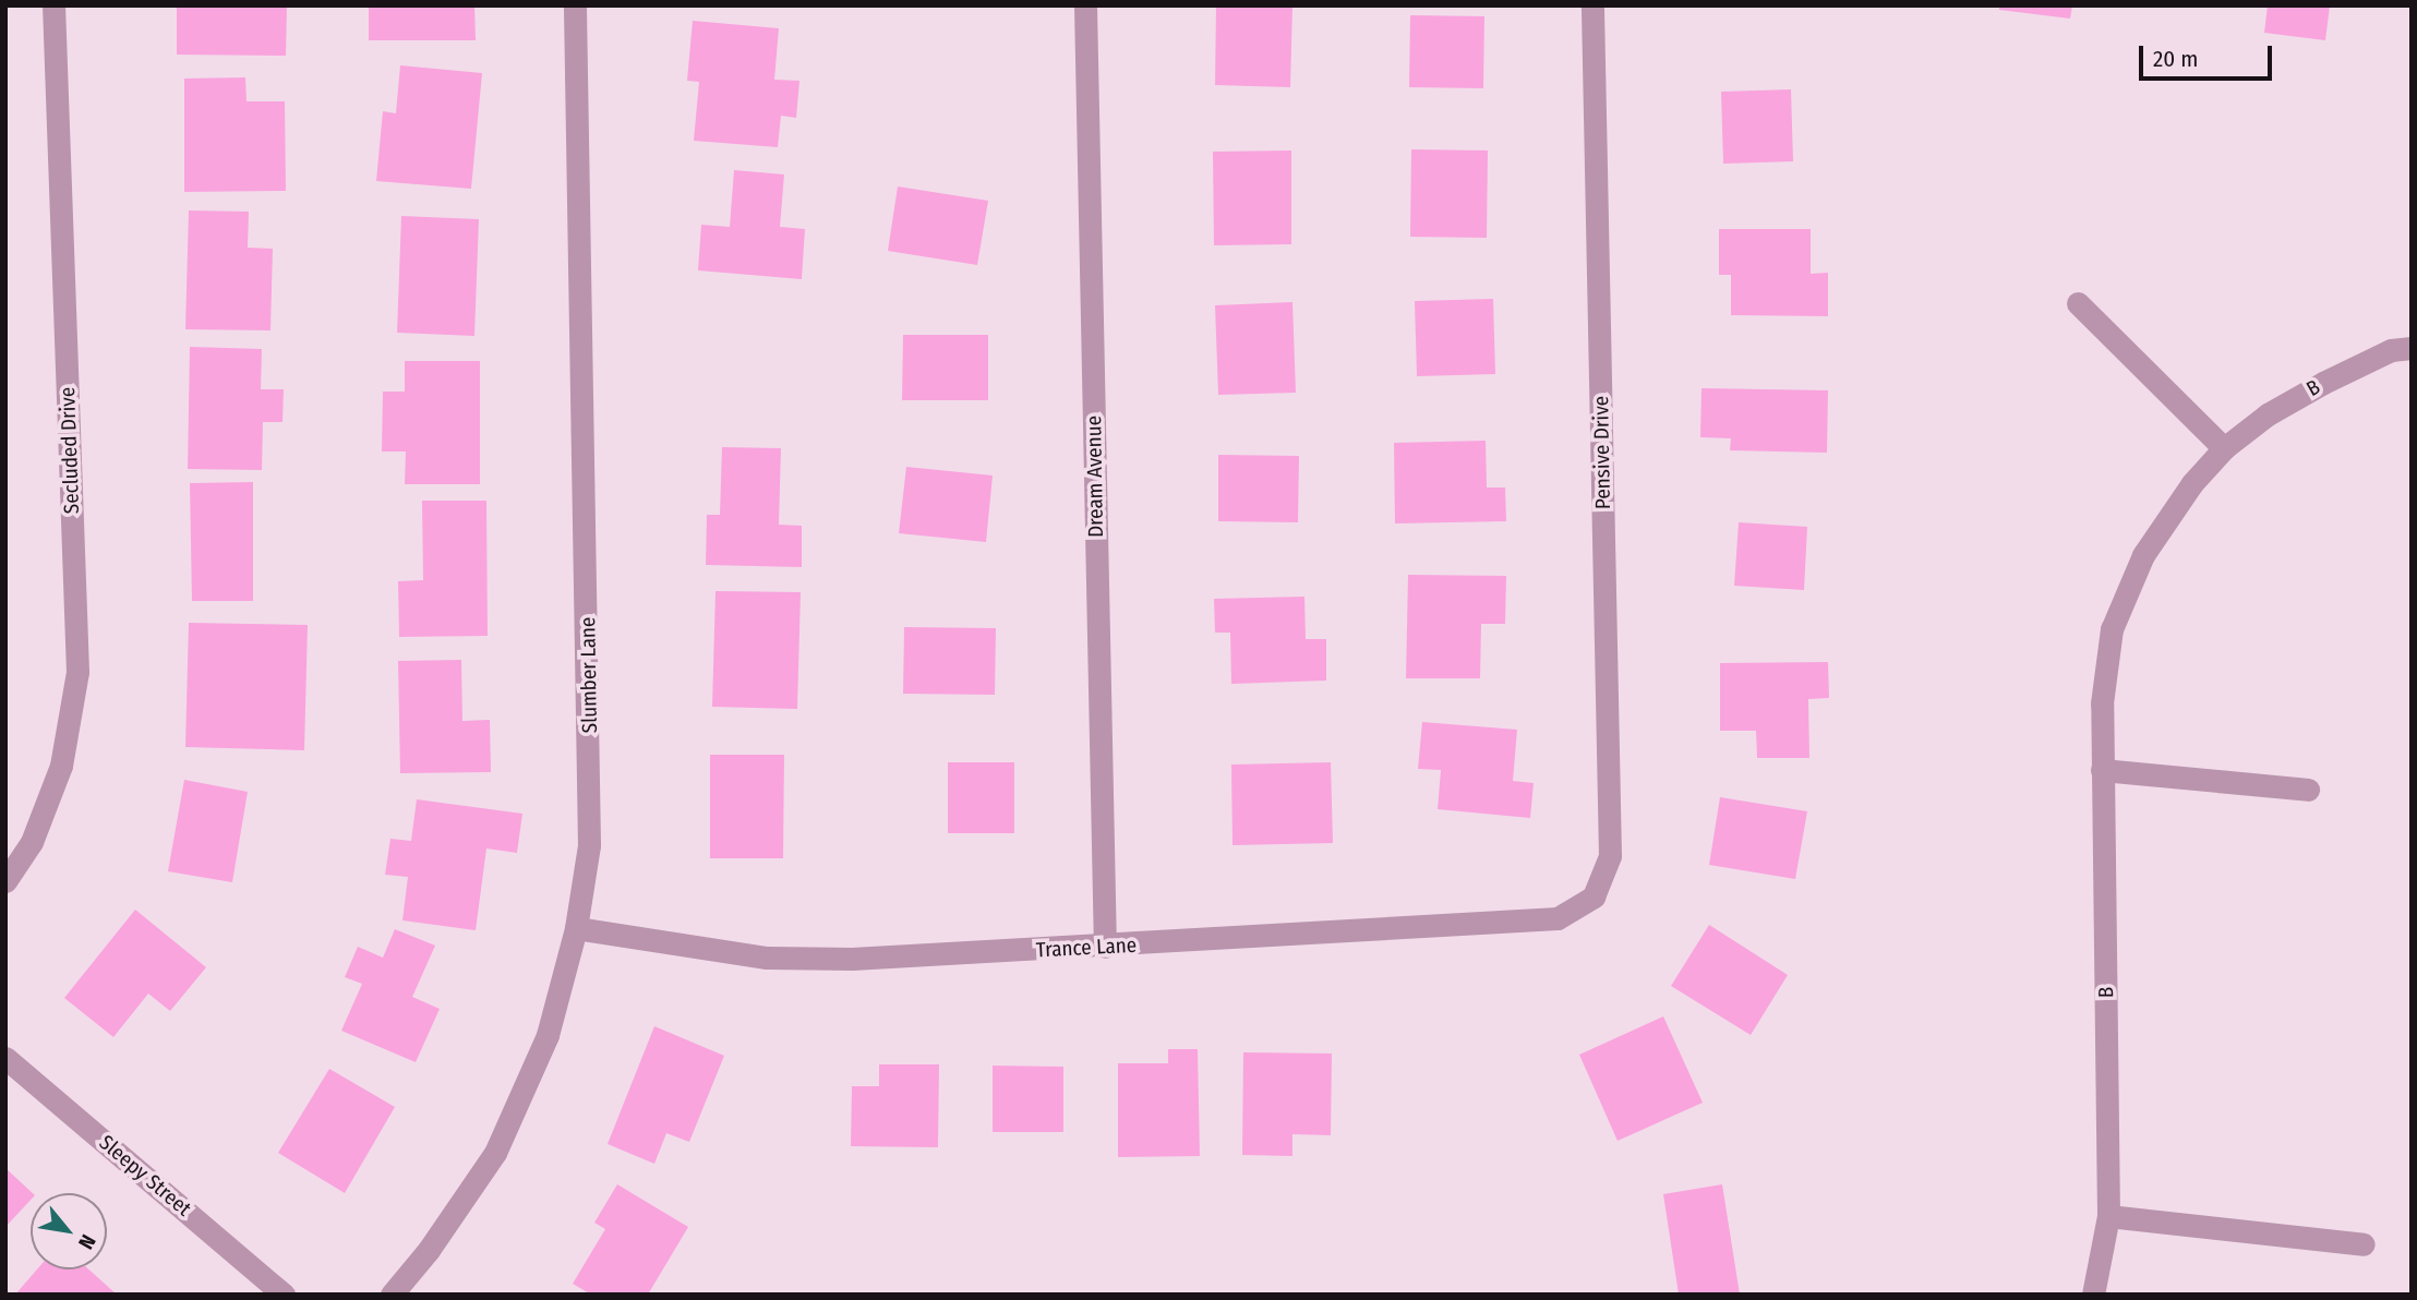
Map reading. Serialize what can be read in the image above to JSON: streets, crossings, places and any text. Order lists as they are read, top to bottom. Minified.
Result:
{"streets":{"street":["B","Secluded Drive","Pensive Drive","Dream Avenue","Slumber Lane","Trance Lane","Sleepy Street"]},"crossings":[["Pensive Drive","Trance Lane"],["Dream Avenue","Trance Lane"],["Slumber Lane","Trance Lane"]],"scale_bar":"20 m","north":"bottom right"}
